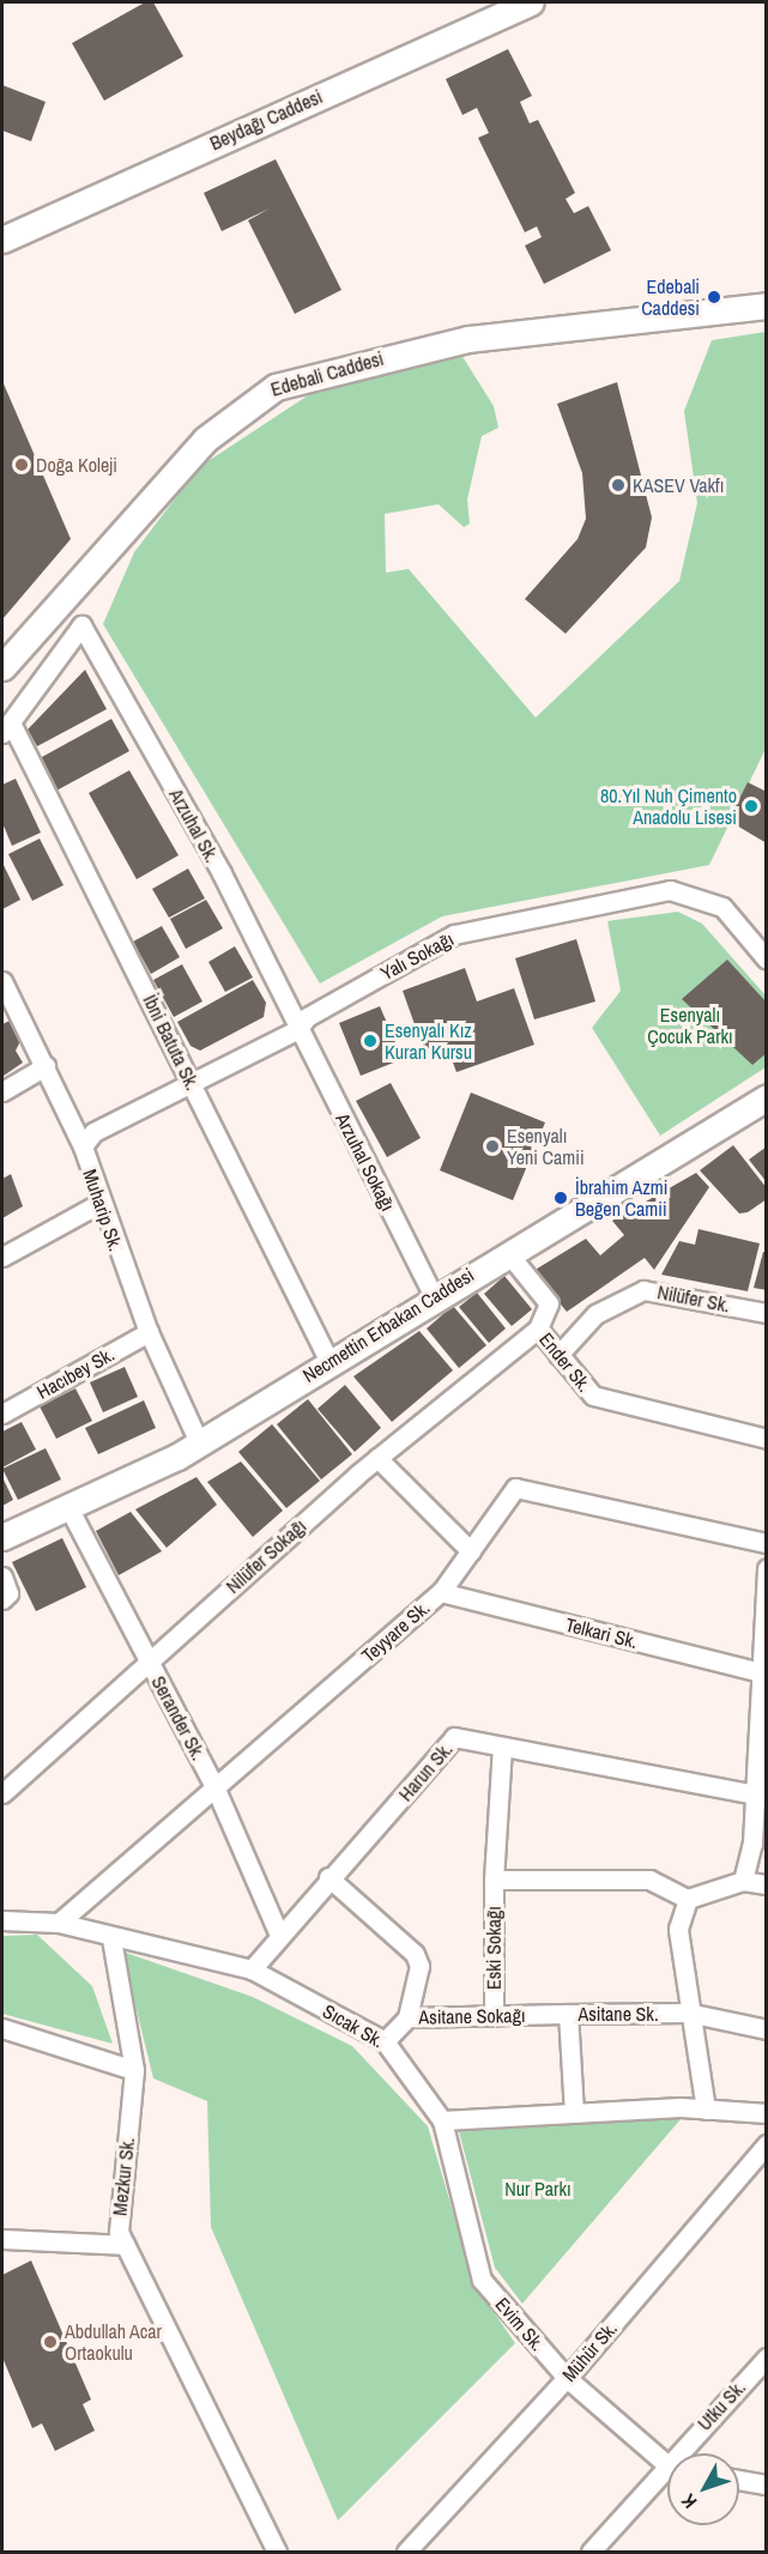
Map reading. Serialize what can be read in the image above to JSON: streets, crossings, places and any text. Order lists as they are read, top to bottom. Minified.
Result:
{"streets":{"street":["Beydağı Caddesi","Edebali Caddesi","Arzuhal Sk.","Yalı Sokağı","İbni Batuta Sk.","Arzuhal Sokağı","Muharip Sk.","Nilüfer Sk.","Necmettin Erbakan Caddesi","Ender Sk.","Hacıbey Sk.","Nilüfer Sokağı","Teyyare Sk.","Telkari Sk.","Serander Sk.","Harun Sk.","Eski Sokağı","Asitane Sk.","Asitane Sokağı","Sıcak Sk.","Mezkur Sk.","Evim Sk.","Mühür Sk.","Utku Sk."]},"crossings":[["Arzuhal Sk.","Yalı Sokağı"],["Arzuhal Sk.","İbni Batuta Sk."],["Arzuhal Sk.","Arzuhal Sokağı"],["Yalı Sokağı","İbni Batuta Sk."],["Yalı Sokağı","Arzuhal Sokağı"],["Yalı Sokağı","Muharip Sk."],["İbni Batuta Sk.","Necmettin Erbakan Caddesi"],["Arzuhal Sokağı","Necmettin Erbakan Caddesi"],["Muharip Sk.","Necmettin Erbakan Caddesi"],["Muharip Sk.","Hacıbey Sk."],["Nilüfer Sk.","Ender Sk."],["Necmettin Erbakan Caddesi","Ender Sk."],["Necmettin Erbakan Caddesi","Serander Sk."],["Ender Sk.","Nilüfer Sokağı"],["Nilüfer Sokağı","Serander Sk."],["Teyyare Sk.","Telkari Sk."],["Teyyare Sk.","Serander Sk."],["Teyyare Sk.","Sıcak Sk."],["Serander Sk.","Harun Sk."],["Harun Sk.","Eski Sokağı"],["Harun Sk.","Sıcak Sk."],["Eski Sokağı","Asitane Sokağı"],["Asitane Sk.","Asitane Sokağı"],["Asitane Sokağı","Sıcak Sk."],["Sıcak Sk.","Mezkur Sk."],["Sıcak Sk.","Evim Sk."],["Evim Sk.","Mühür Sk."]],"parks":["Esenyalı Çocuk Parkı","Nur Parkı"],"places":["Edebali̇ Caddesi̇","Doğa Koleji","KASEV Vakfı","80.Yıl Nuh Çimento Anadolu Lisesi","Esenyalı Kız Kuran Kursu","Esenyalı Yeni Camii","İbrahim Azmi Beğen Camii","Abdullah Acar Ortaokulu"],"north":"bottom left"}
